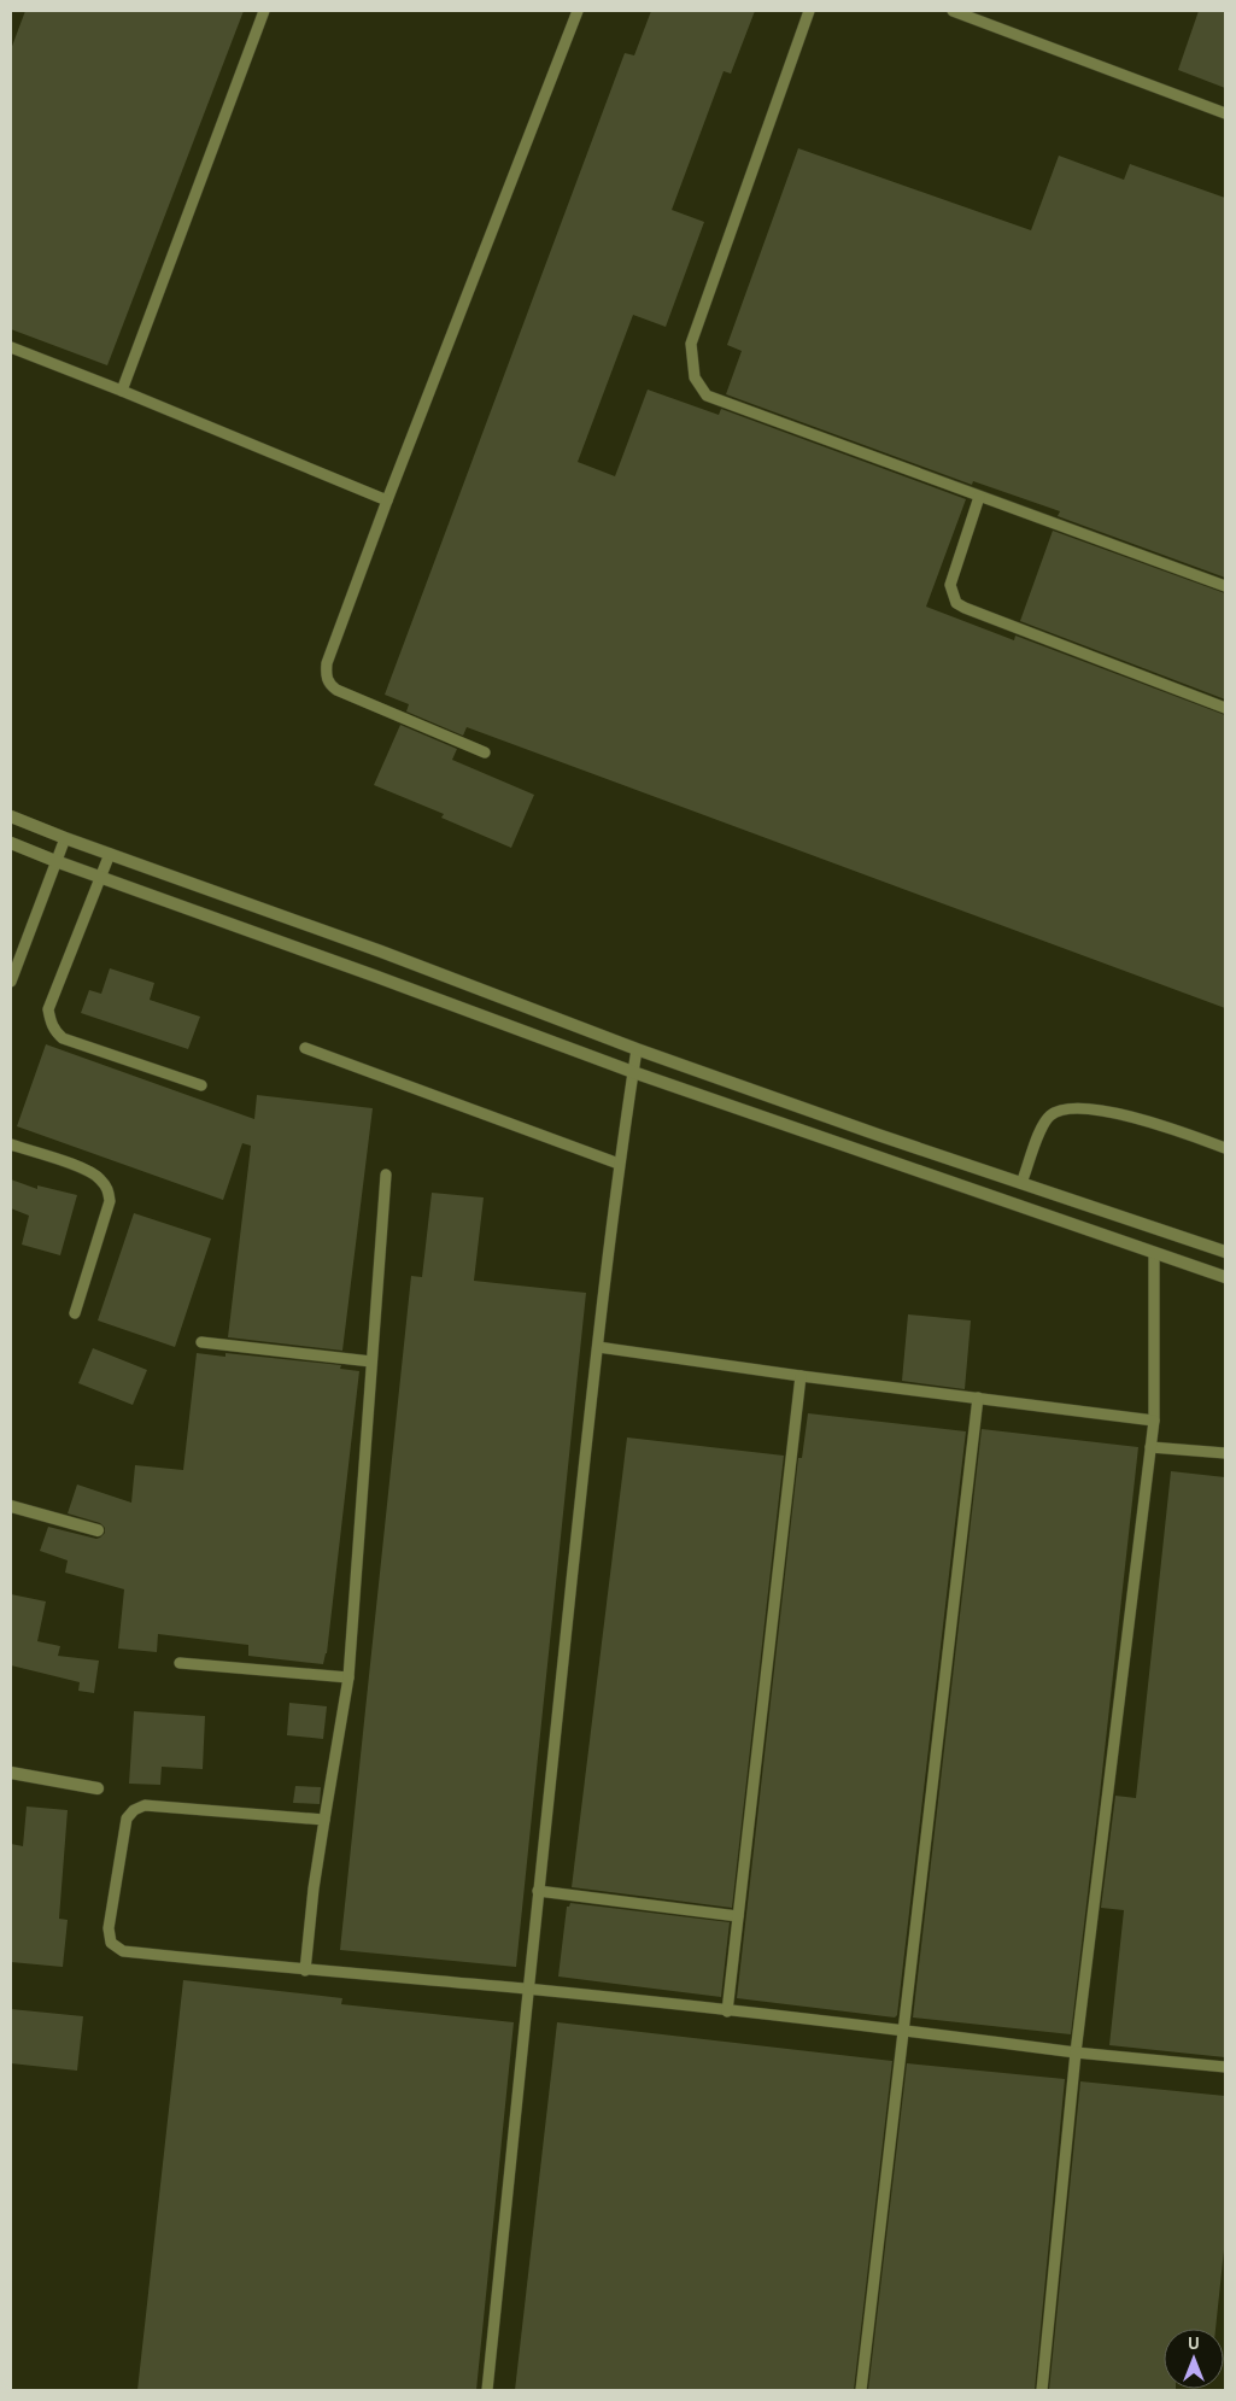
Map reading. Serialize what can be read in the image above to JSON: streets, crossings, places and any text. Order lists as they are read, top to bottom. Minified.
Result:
{"north":"top"}
